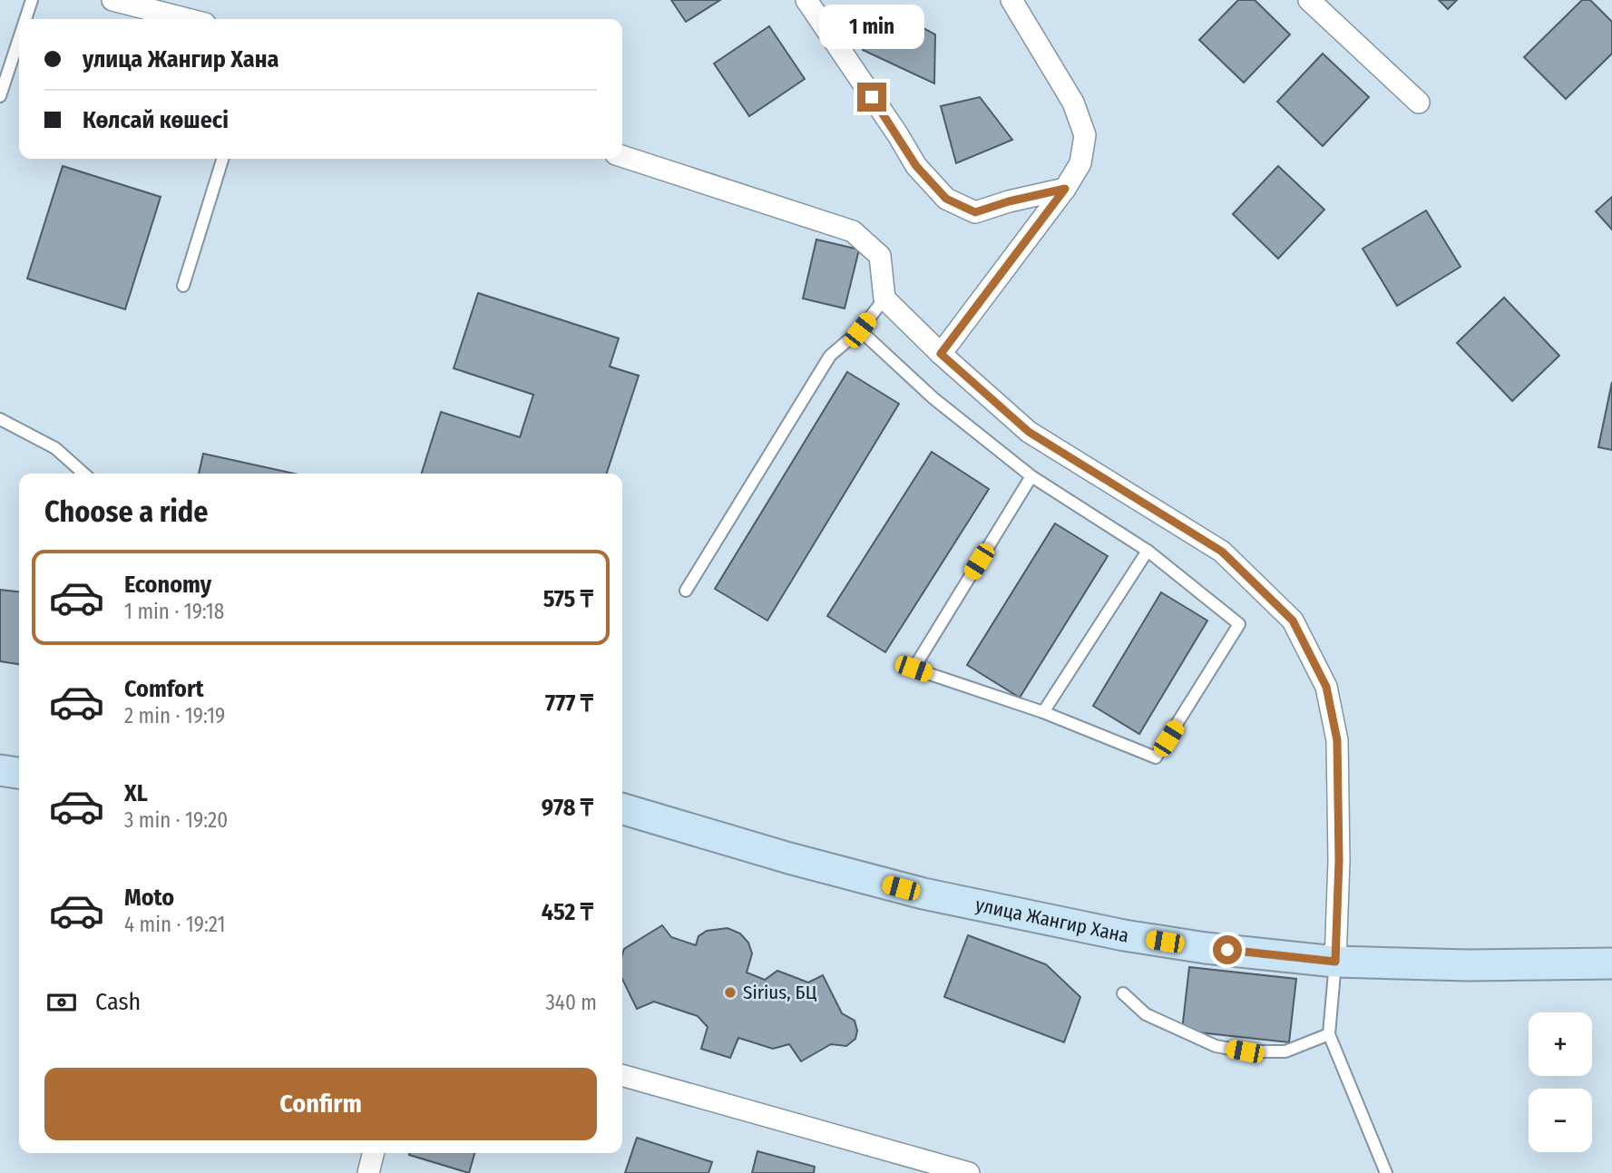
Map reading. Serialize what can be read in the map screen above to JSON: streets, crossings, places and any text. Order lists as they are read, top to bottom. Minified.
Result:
{"streets":{"street":["улица Жангир Хана"]},"places":["Sirius, БЦ"],"page":{"bubble":"1 min","banner":["улица Жангир Хана","Көлсай көшесі"],"heading":"Choose a ride","list":[{"name":"Economy","note":"1 min · 19:18","value":"575 ₸"},{"name":"Comfort","note":"2 min · 19:19","value":"777 ₸"},{"name":"XL","note":"3 min · 19:20","value":"978 ₸"},{"name":"Moto","note":"4 min · 19:21","value":"452 ₸"}],"pay":["Cash","340 m"],"map_buttons":["+","−"],"buttons":"Confirm"}}
